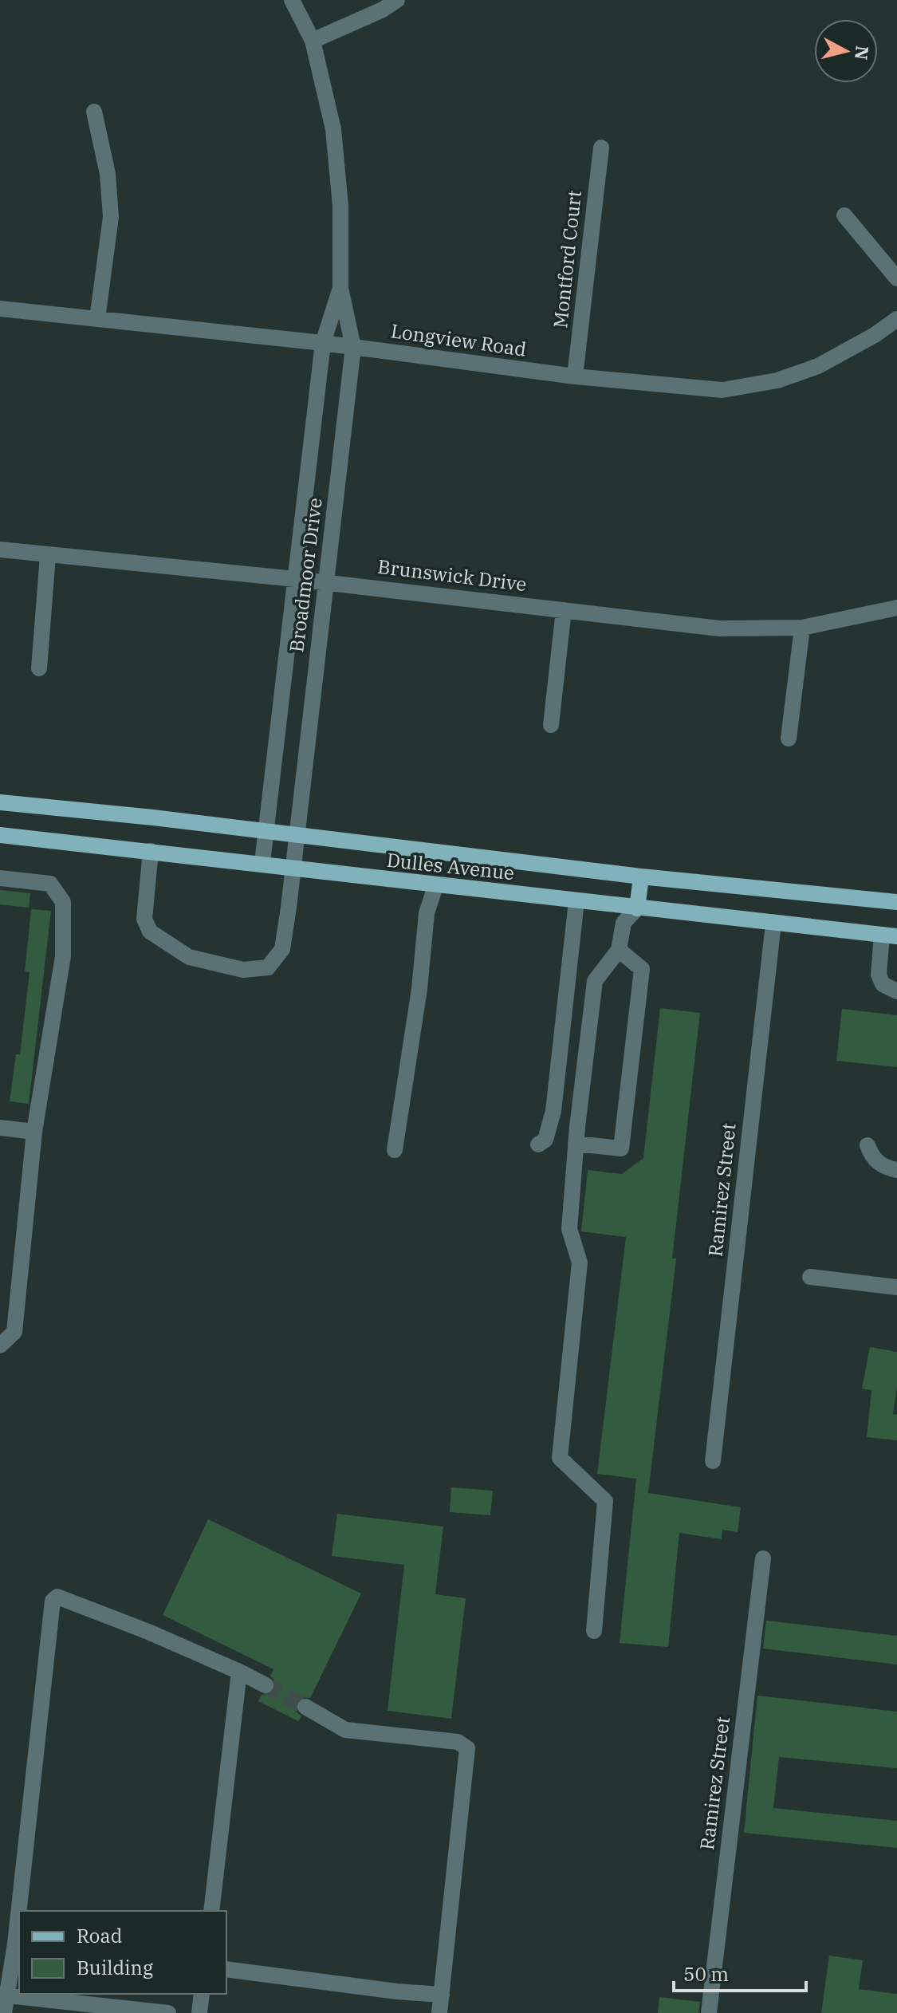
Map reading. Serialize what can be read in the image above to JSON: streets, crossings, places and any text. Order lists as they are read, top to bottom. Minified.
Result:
{"streets":{"main road":["Dulles Avenue"],"street":["Montford Court","Longview Road","Broadmoor Drive","Brunswick Drive","Ramirez Street"]},"crossings":[["Montford Court","Longview Road"],["Longview Road","Broadmoor Drive"],["Broadmoor Drive","Brunswick Drive"],["Broadmoor Drive","Dulles Avenue"],["Dulles Avenue","Ramirez Street"]],"legend":["Road","Building"],"scale_bar":"50 m","north":"right"}
